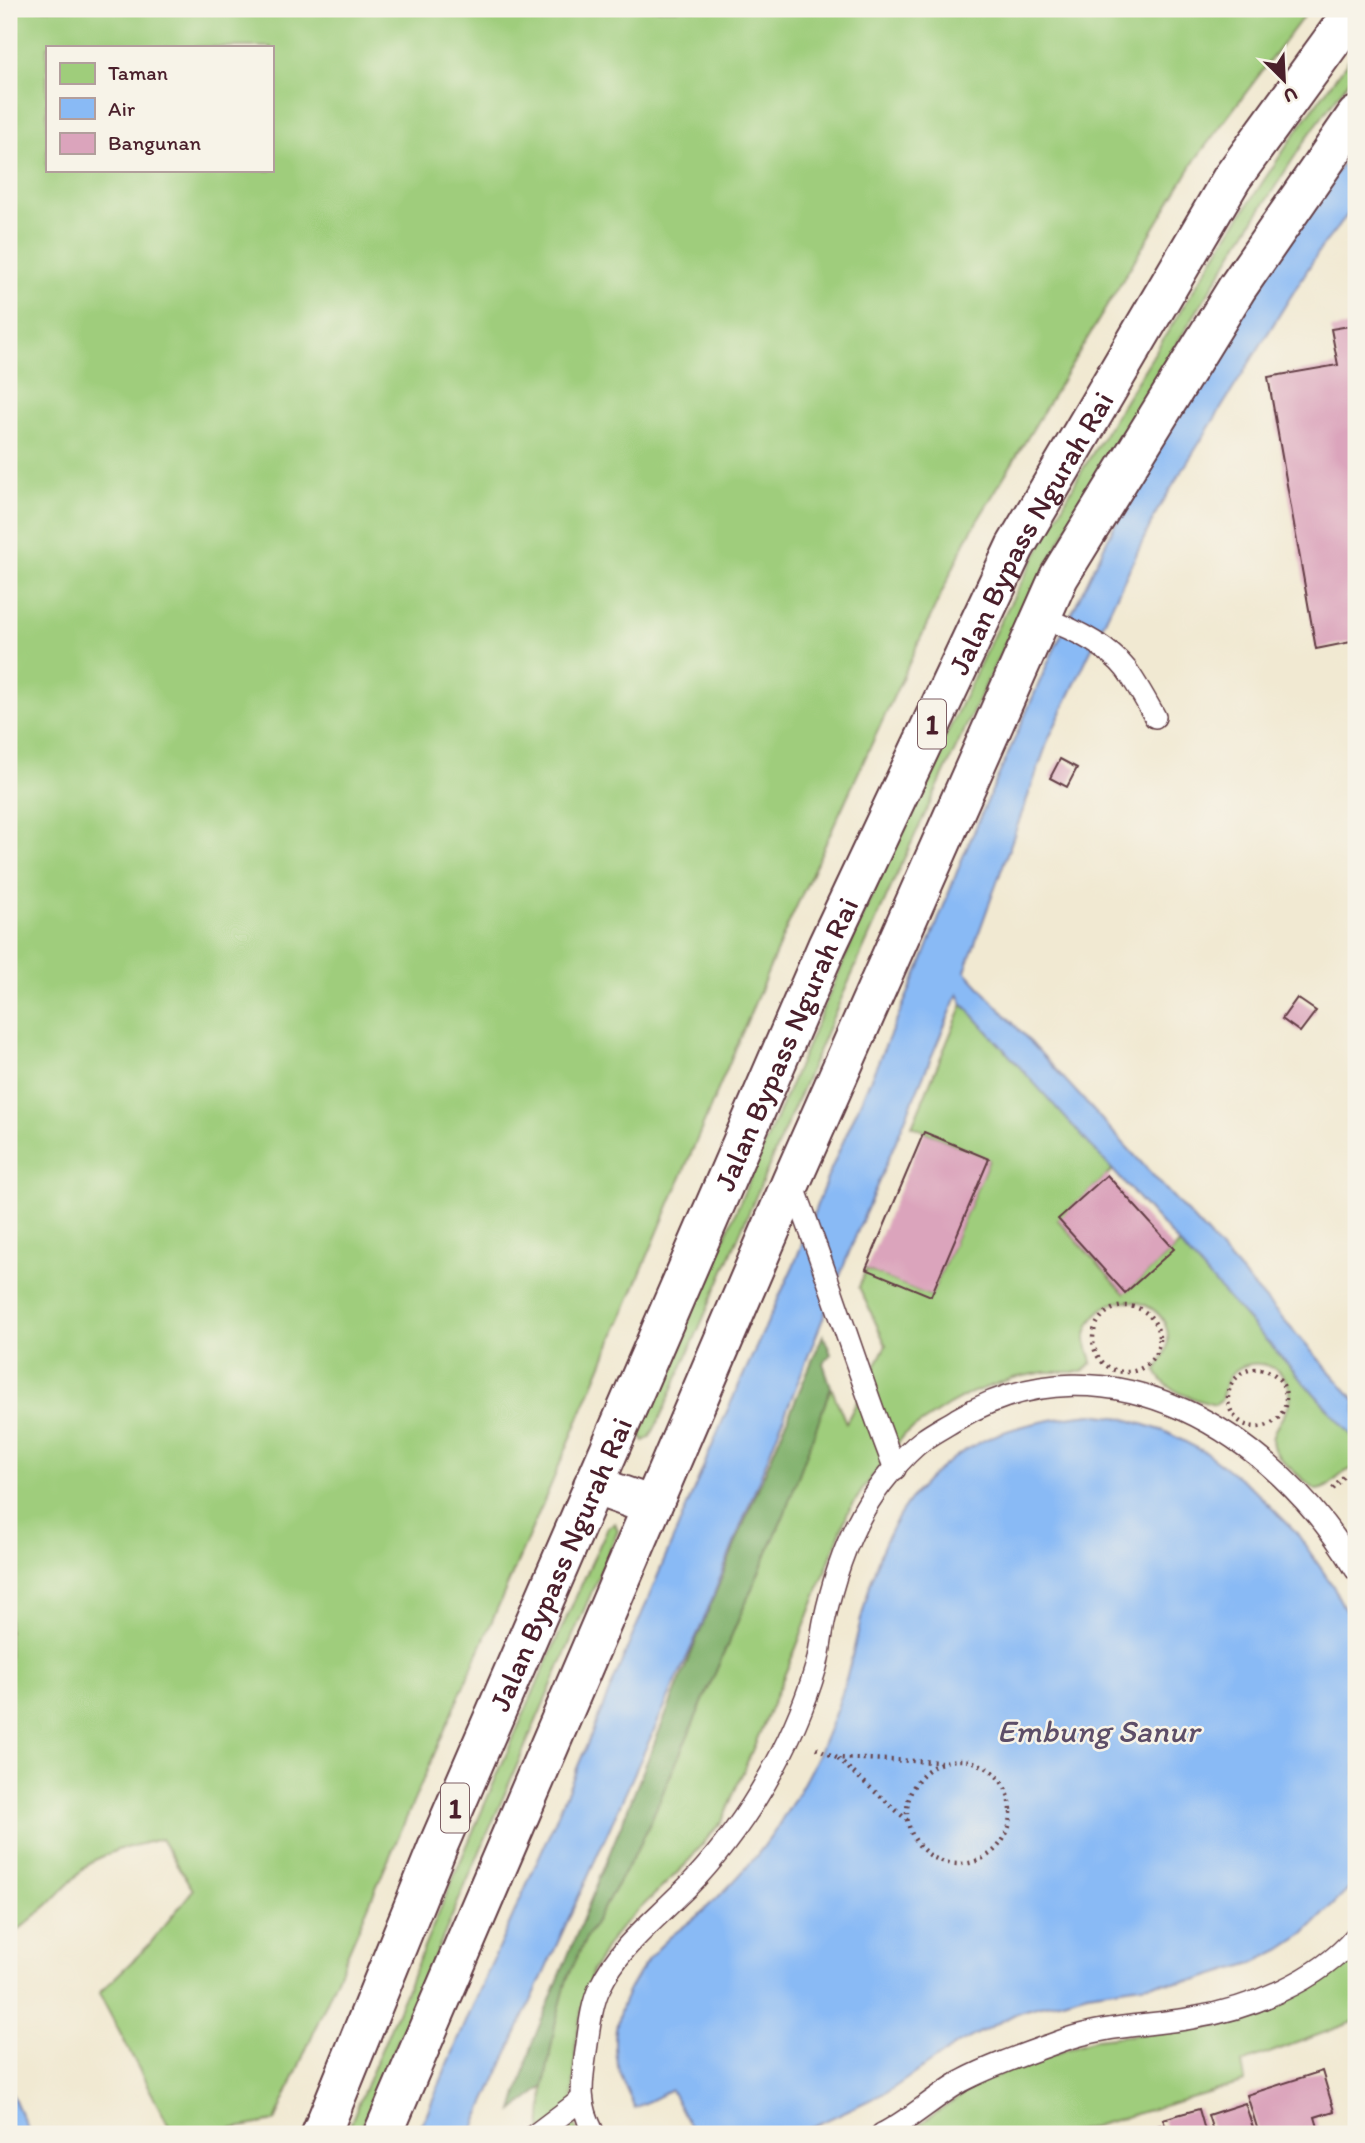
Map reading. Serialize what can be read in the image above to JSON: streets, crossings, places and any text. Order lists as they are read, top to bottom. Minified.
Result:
{"streets":{"highway":["Jalan Bypass Ngurah Rai","1"]},"water":["Embung Sanur"],"legend":["Taman","Air","Bangunan"],"north":"bottom right"}
